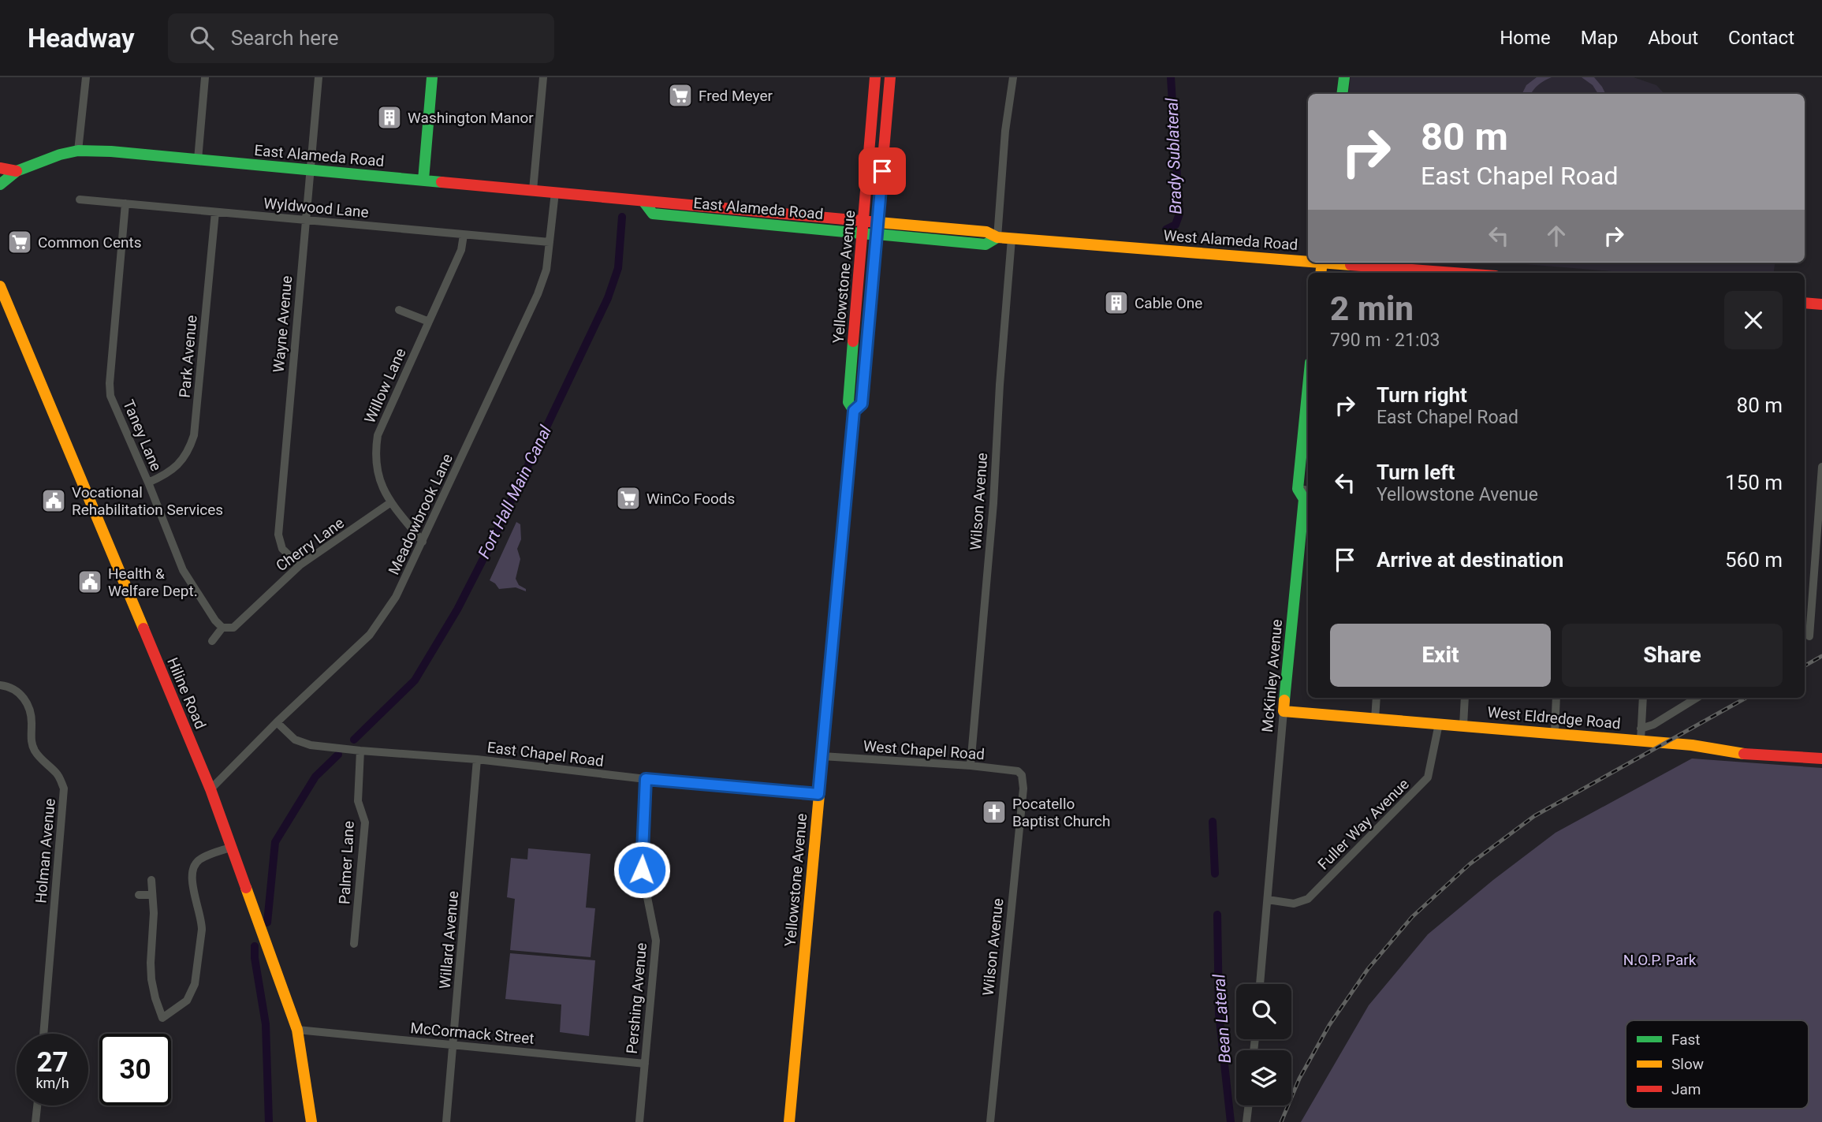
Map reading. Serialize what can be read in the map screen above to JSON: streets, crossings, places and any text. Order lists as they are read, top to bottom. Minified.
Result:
{"streets":{"main road":["East Alameda Road","West Alameda Road","Yellowstone Avenue","McKinley Avenue","Hiline Road","West Eldredge Road"],"street":["Wyldwood Lane","Wayne Avenue","Park Avenue","Willow Lane","Taney Lane","Wilson Avenue","Meadowbrook Lane","Cherry Lane","West Chapel Road","East Chapel Road","Fuller Way Avenue","Holman Avenue","Palmer Lane","Willard Avenue","Pershing Avenue","McCormack Street"]},"crossings":[["East Alameda Road","West Alameda Road"],["East Alameda Road","Yellowstone Avenue"],["East Alameda Road","Wayne Avenue"],["East Alameda Road","Meadowbrook Lane"],["Wyldwood Lane","Wayne Avenue"],["Wyldwood Lane","Park Avenue"],["Wyldwood Lane","Willow Lane"],["Wyldwood Lane","Taney Lane"],["Wyldwood Lane","Meadowbrook Lane"],["West Alameda Road","Yellowstone Avenue"],["West Alameda Road","Wilson Avenue"],["Yellowstone Avenue","West Chapel Road"],["Yellowstone Avenue","East Chapel Road"],["Wayne Avenue","Cherry Lane"],["Park Avenue","Taney Lane"],["Willow Lane","Meadowbrook Lane"],["Willow Lane","Cherry Lane"],["Taney Lane","Cherry Lane"],["Wilson Avenue","West Chapel Road"],["Meadowbrook Lane","Hiline Road"],["Meadowbrook Lane","East Chapel Road"],["McKinley Avenue","West Eldredge Road"],["McKinley Avenue","Fuller Way Avenue"],["Hiline Road","McCormack Street"],["West Eldredge Road","Fuller Way Avenue"],["East Chapel Road","Palmer Lane"],["East Chapel Road","Willard Avenue"],["East Chapel Road","Pershing Avenue"],["Willard Avenue","McCormack Street"],["Pershing Avenue","McCormack Street"]],"water":["Brady Sublateral","Fort Hall Main Canal","Bean Lateral"],"parks":["N.O.P. Park"],"places":{"supermarket":["Fred Meyer","Common Cents","WinCo Foods"],"building":["Washington Manor","Cable One"],"public building":["Vocational Rehabilitation Services","Health & Welfare Dept."],"church":["Pocatello Baptist Church"]},"legend":["Fast","Slow","Jam"],"page":{"header":"Headway","search":"Search here","nav":["Home","Map","About","Contact"],"turn":["80 m","East Chapel Road"],"heading":["2 min","790 m · 21:03"],"list":[{"name":"Turn right","note":"East Chapel Road","value":"80 m"},{"name":"Turn left","note":"Yellowstone Avenue","value":"150 m"},{"name":"Arrive at destination","value":"560 m"}],"buttons":["Exit","Share"],"speed":"27 km/h","limit":"30"}}
